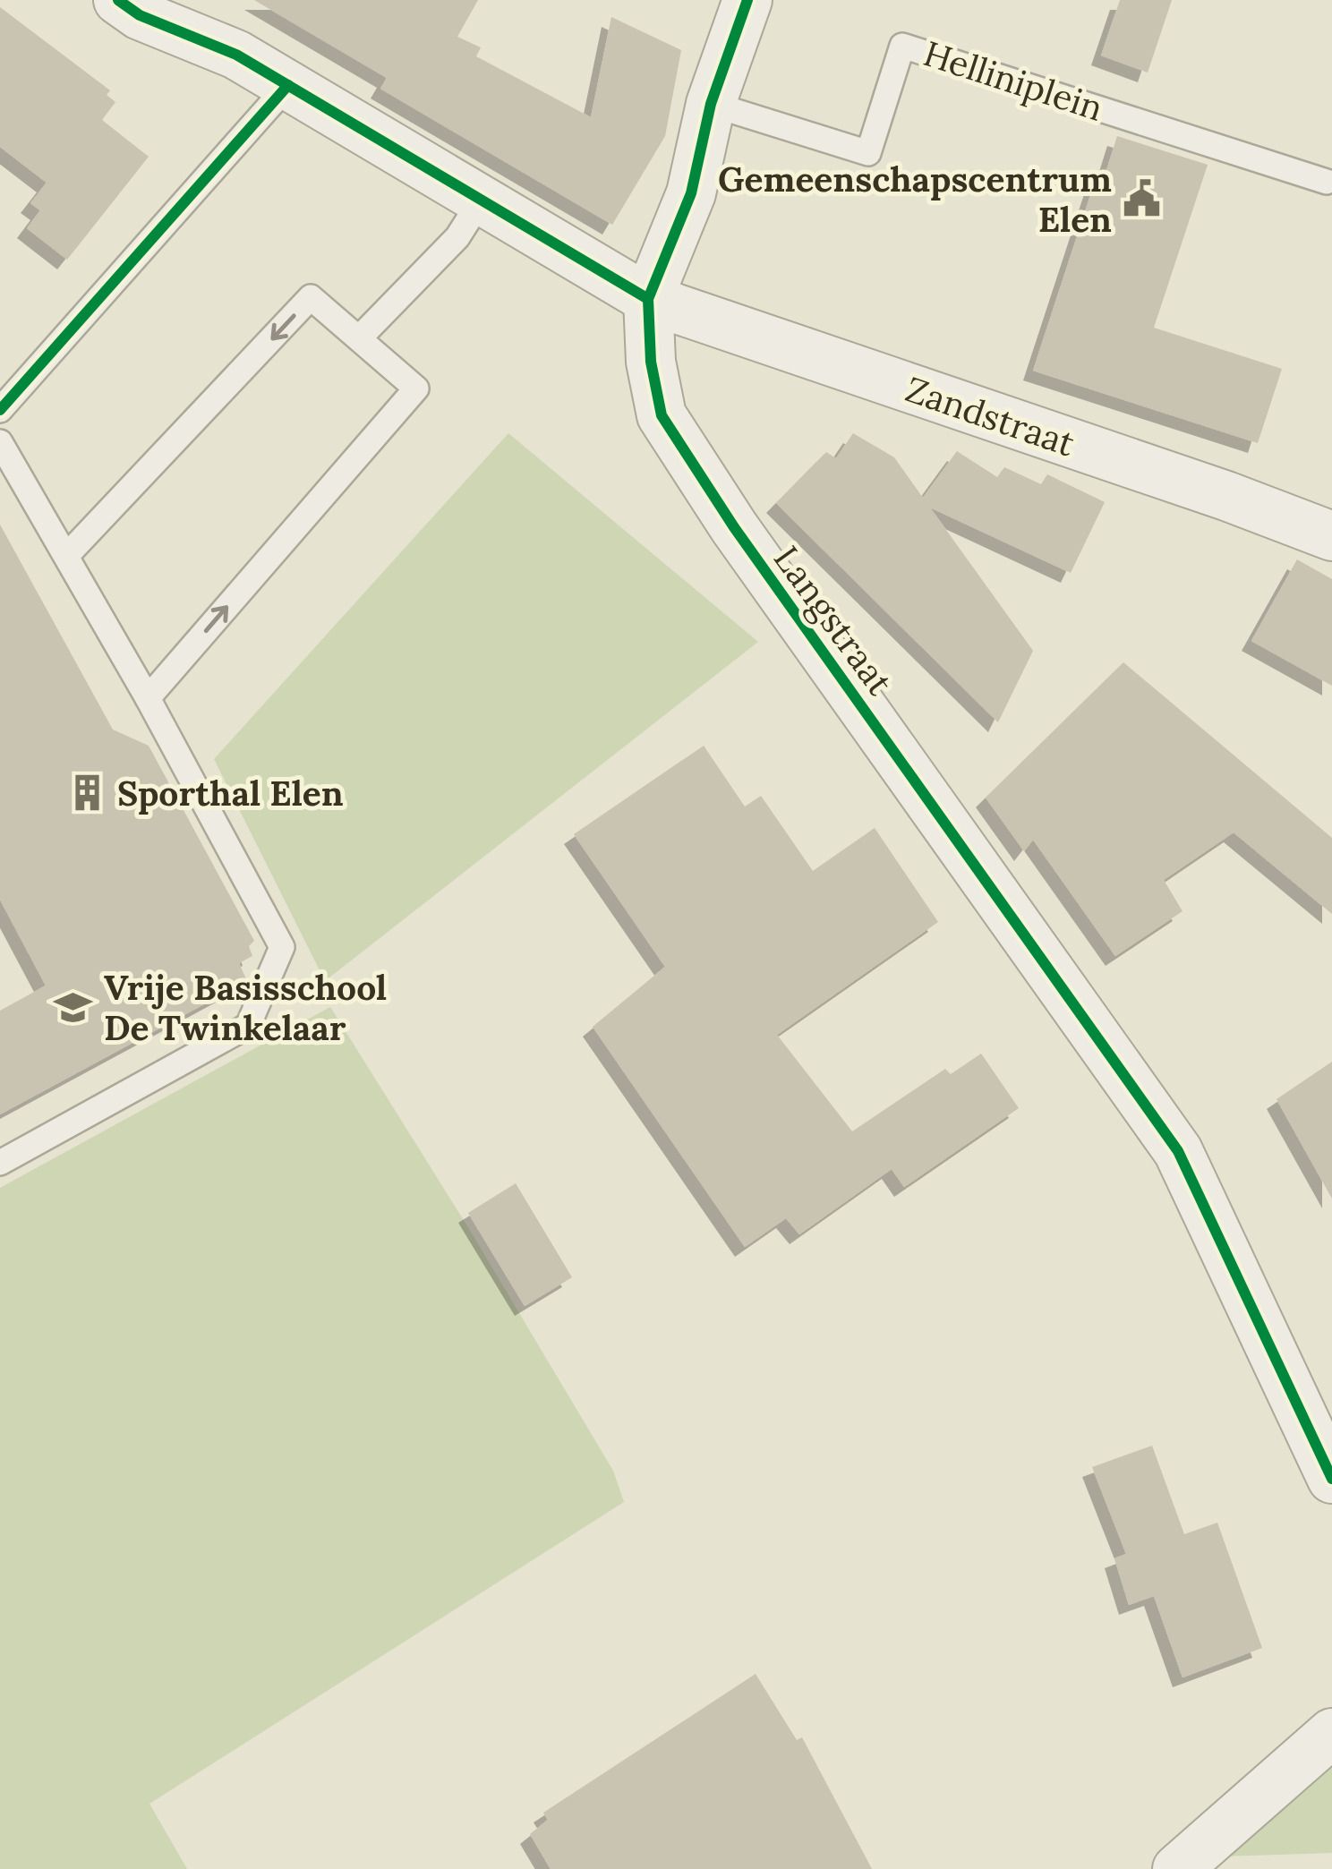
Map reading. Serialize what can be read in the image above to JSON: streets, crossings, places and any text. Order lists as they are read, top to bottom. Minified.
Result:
{"streets":{"street":["Zandstraat","Langstraat"],"lane":["Helliniplein"]},"crossings":[["Zandstraat","Langstraat"]],"places":{"public building":["Gemeenschapscentrum Elen"],"building":["Sporthal Elen"],"school or university":["Vrije Basisschool De Twinkelaar"]}}
